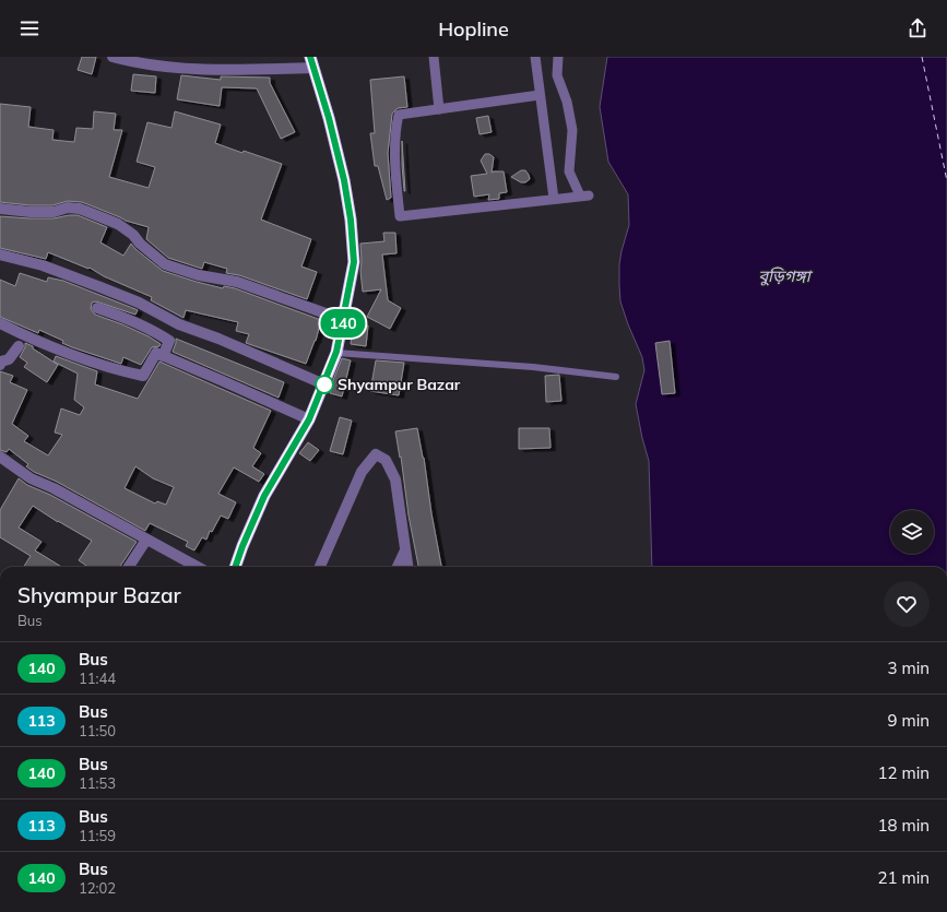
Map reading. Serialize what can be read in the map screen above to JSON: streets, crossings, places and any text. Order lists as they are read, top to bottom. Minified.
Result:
{"water":["বুড়িগঙ্গা"],"places":["Shyampur Bazar"],"lines":["bus line 140"],"page":{"header":"Hopline","on_map":"140","heading":["Shyampur Bazar","Bus"],"list":[{"mark":"140","name":"Bus","note":"11:44","value":"3 min"},{"mark":"113","name":"Bus","note":"11:50","value":"9 min"},{"mark":"140","name":"Bus","note":"11:53","value":"12 min"},{"mark":"113","name":"Bus","note":"11:59","value":"18 min"},{"mark":"140","name":"Bus","note":"12:02","value":"21 min"}]}}
